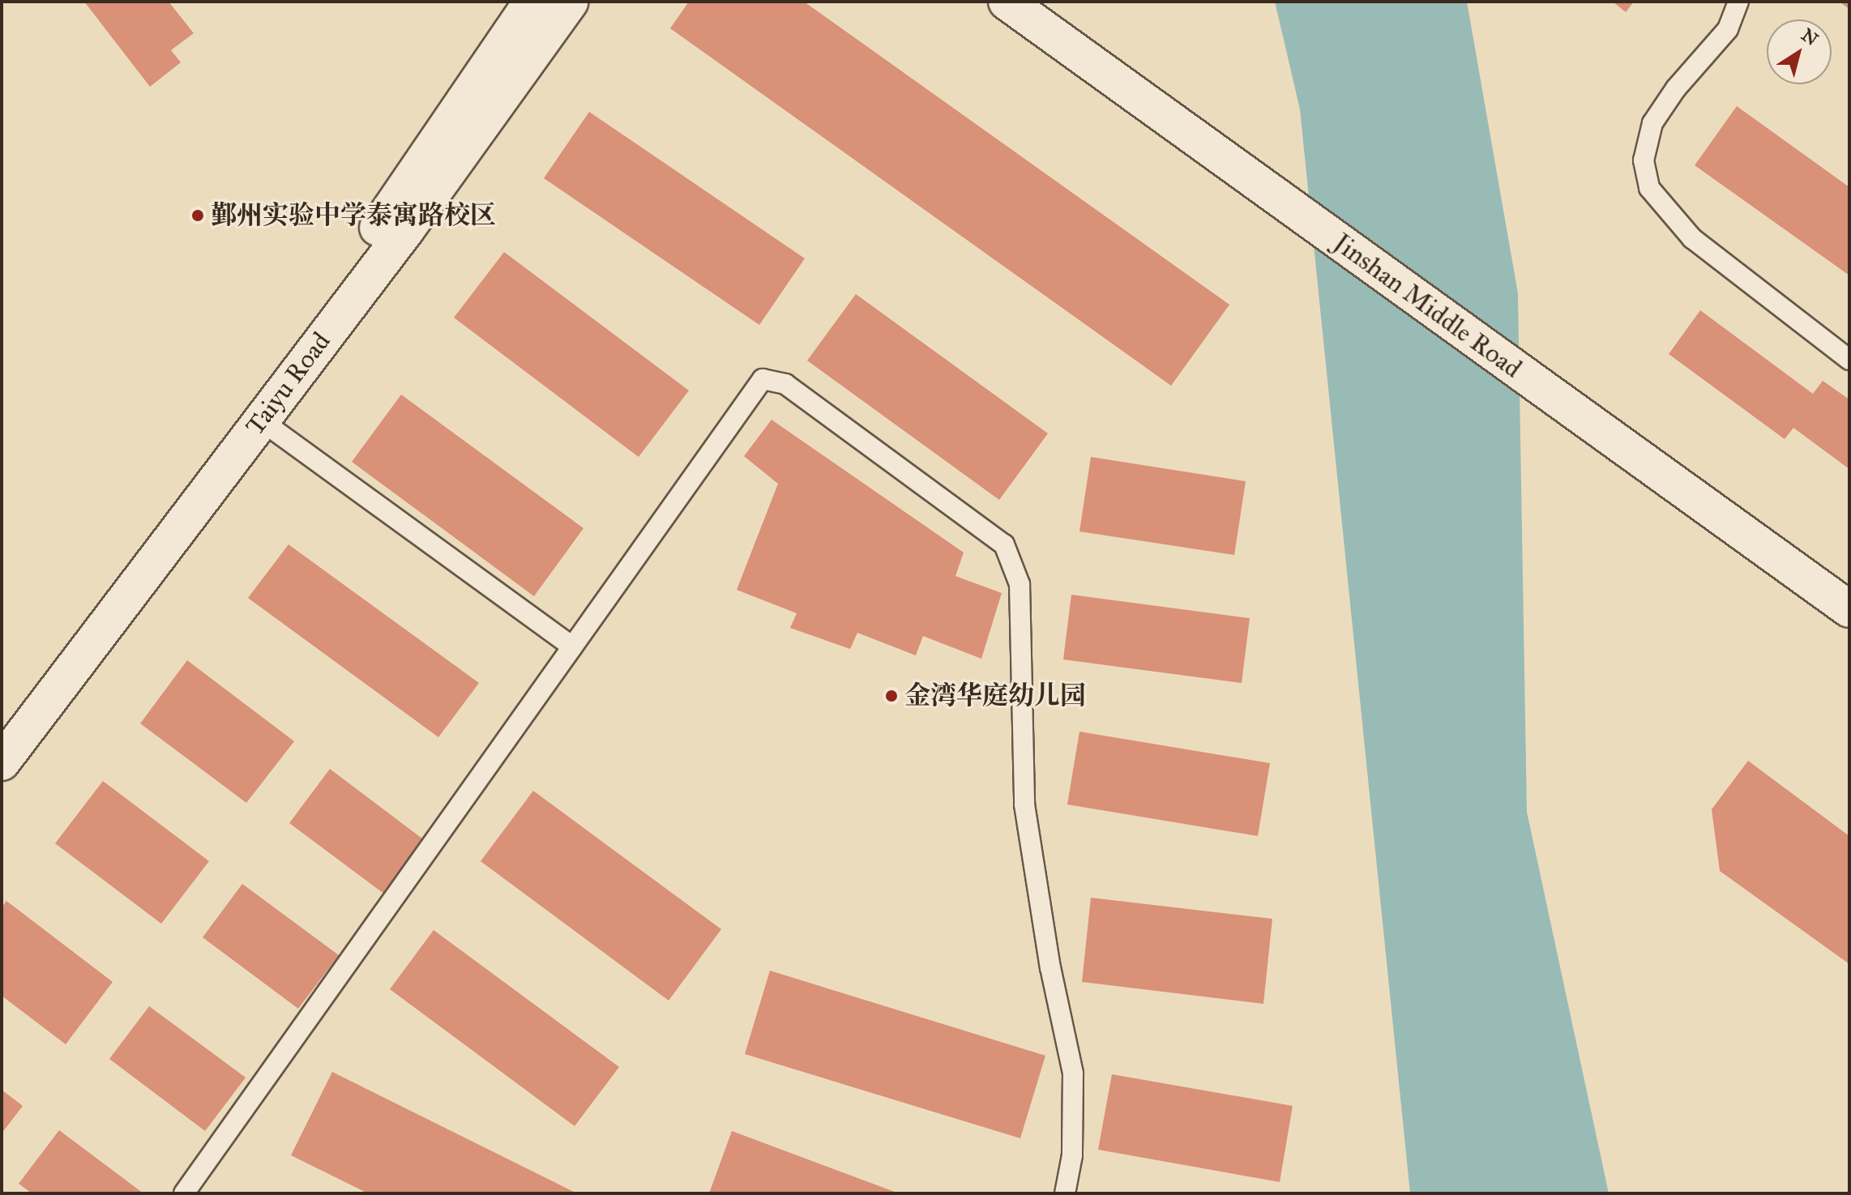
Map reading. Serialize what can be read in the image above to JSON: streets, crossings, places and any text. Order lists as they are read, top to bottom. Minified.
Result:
{"streets":{"main road":["Jinshan Middle Road","Taiyu Road"]},"places":["鄞州实验中学泰寓路校区","金湾华庭幼儿园"],"north":"top right"}
